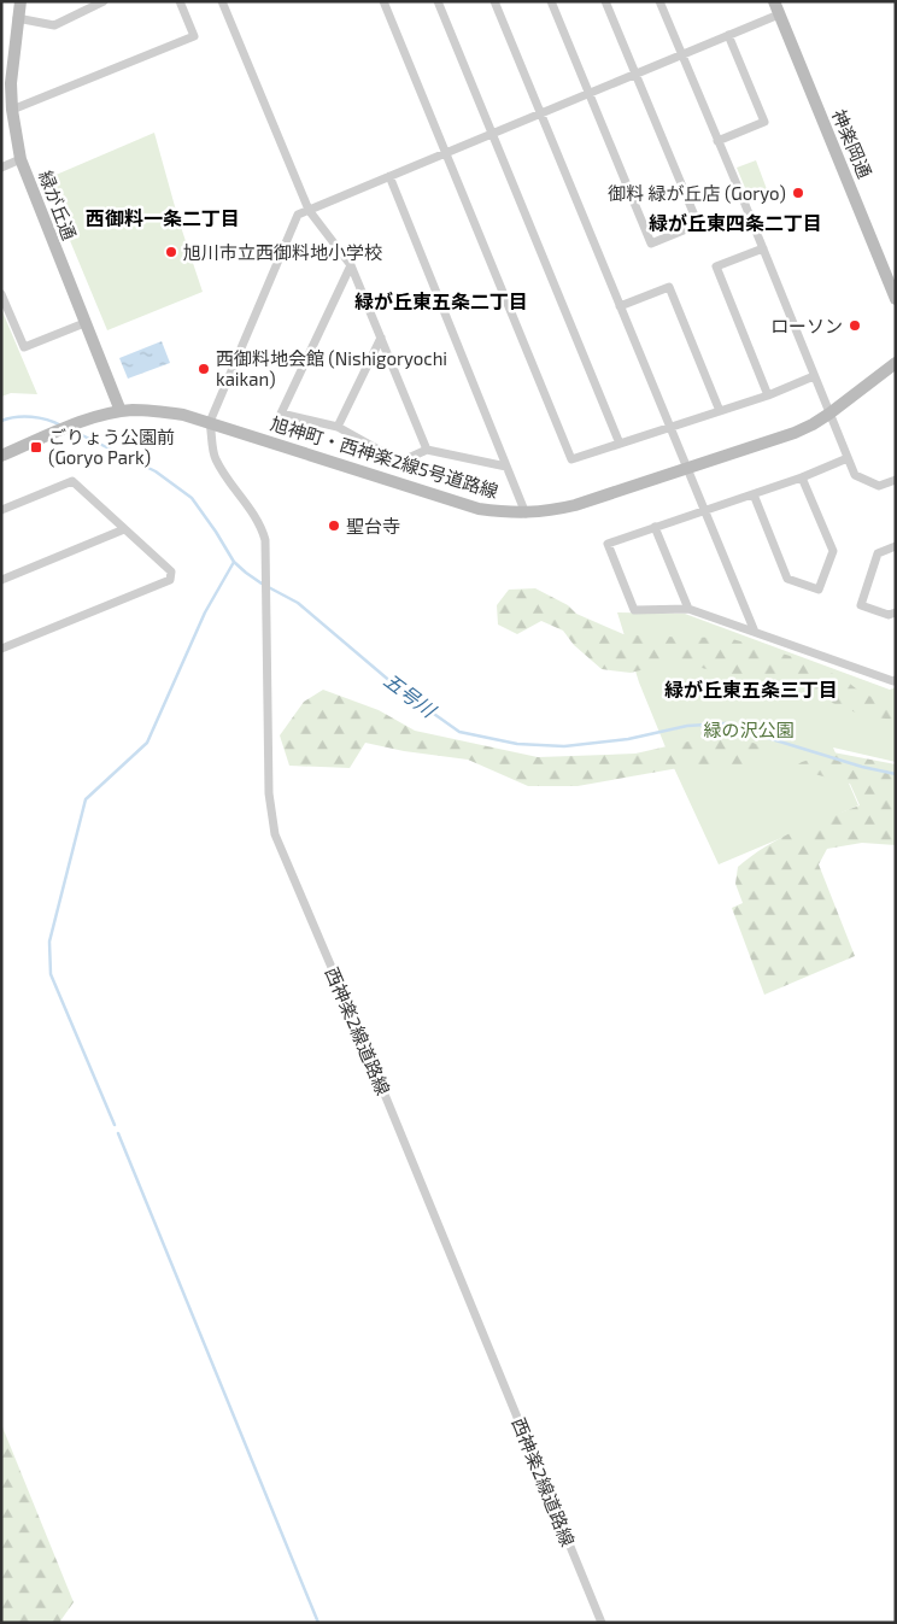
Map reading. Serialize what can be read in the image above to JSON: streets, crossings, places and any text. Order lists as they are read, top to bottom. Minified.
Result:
{"streets":{"street":["神楽岡通","緑が丘通","旭神町・西神楽2線5号道路線","西神楽2線道路線"]},"crossings":[["緑が丘通","旭神町・西神楽2線5号道路線"],["旭神町・西神楽2線5号道路線","西神楽2線道路線"]],"districts":["西御料一条二丁目","緑が丘東四条二丁目","緑が丘東五条二丁目","緑が丘東五条三丁目"],"water":["五号川"],"parks":["緑の沢公園"],"places":{"other":["御料 緑が丘店 (Goryo)","旭川市立西御料地小学校","ローソン","西御料地会館 (Nishigoryochi kaikan)","聖台寺"],"transit":["ごりょう公園前 (Goryo Park)"]}}
